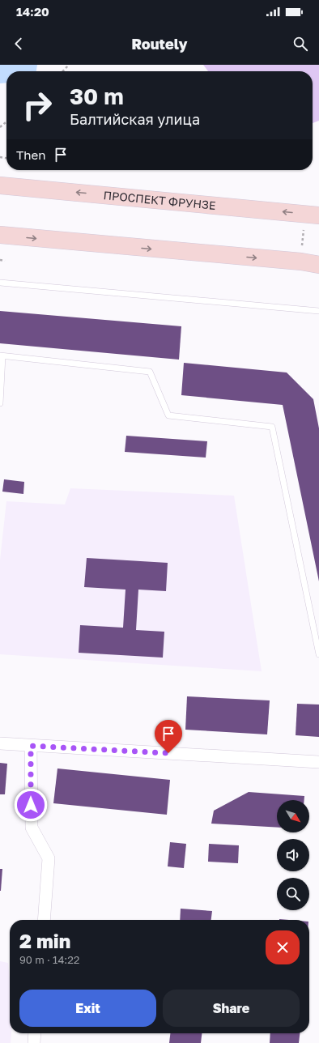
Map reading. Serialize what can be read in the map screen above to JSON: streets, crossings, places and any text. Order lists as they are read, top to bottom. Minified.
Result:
{"streets":{"main road":["ПРОСПЕКТ ФРУНЗЕ"]},"north":"bottom right","page":{"status":"14:20","header":"Routely","turn":["30 m","Балтийская улица"],"then":"Then","heading":["2 min","90 m · 14:22"],"buttons":["Exit","Share"]}}
